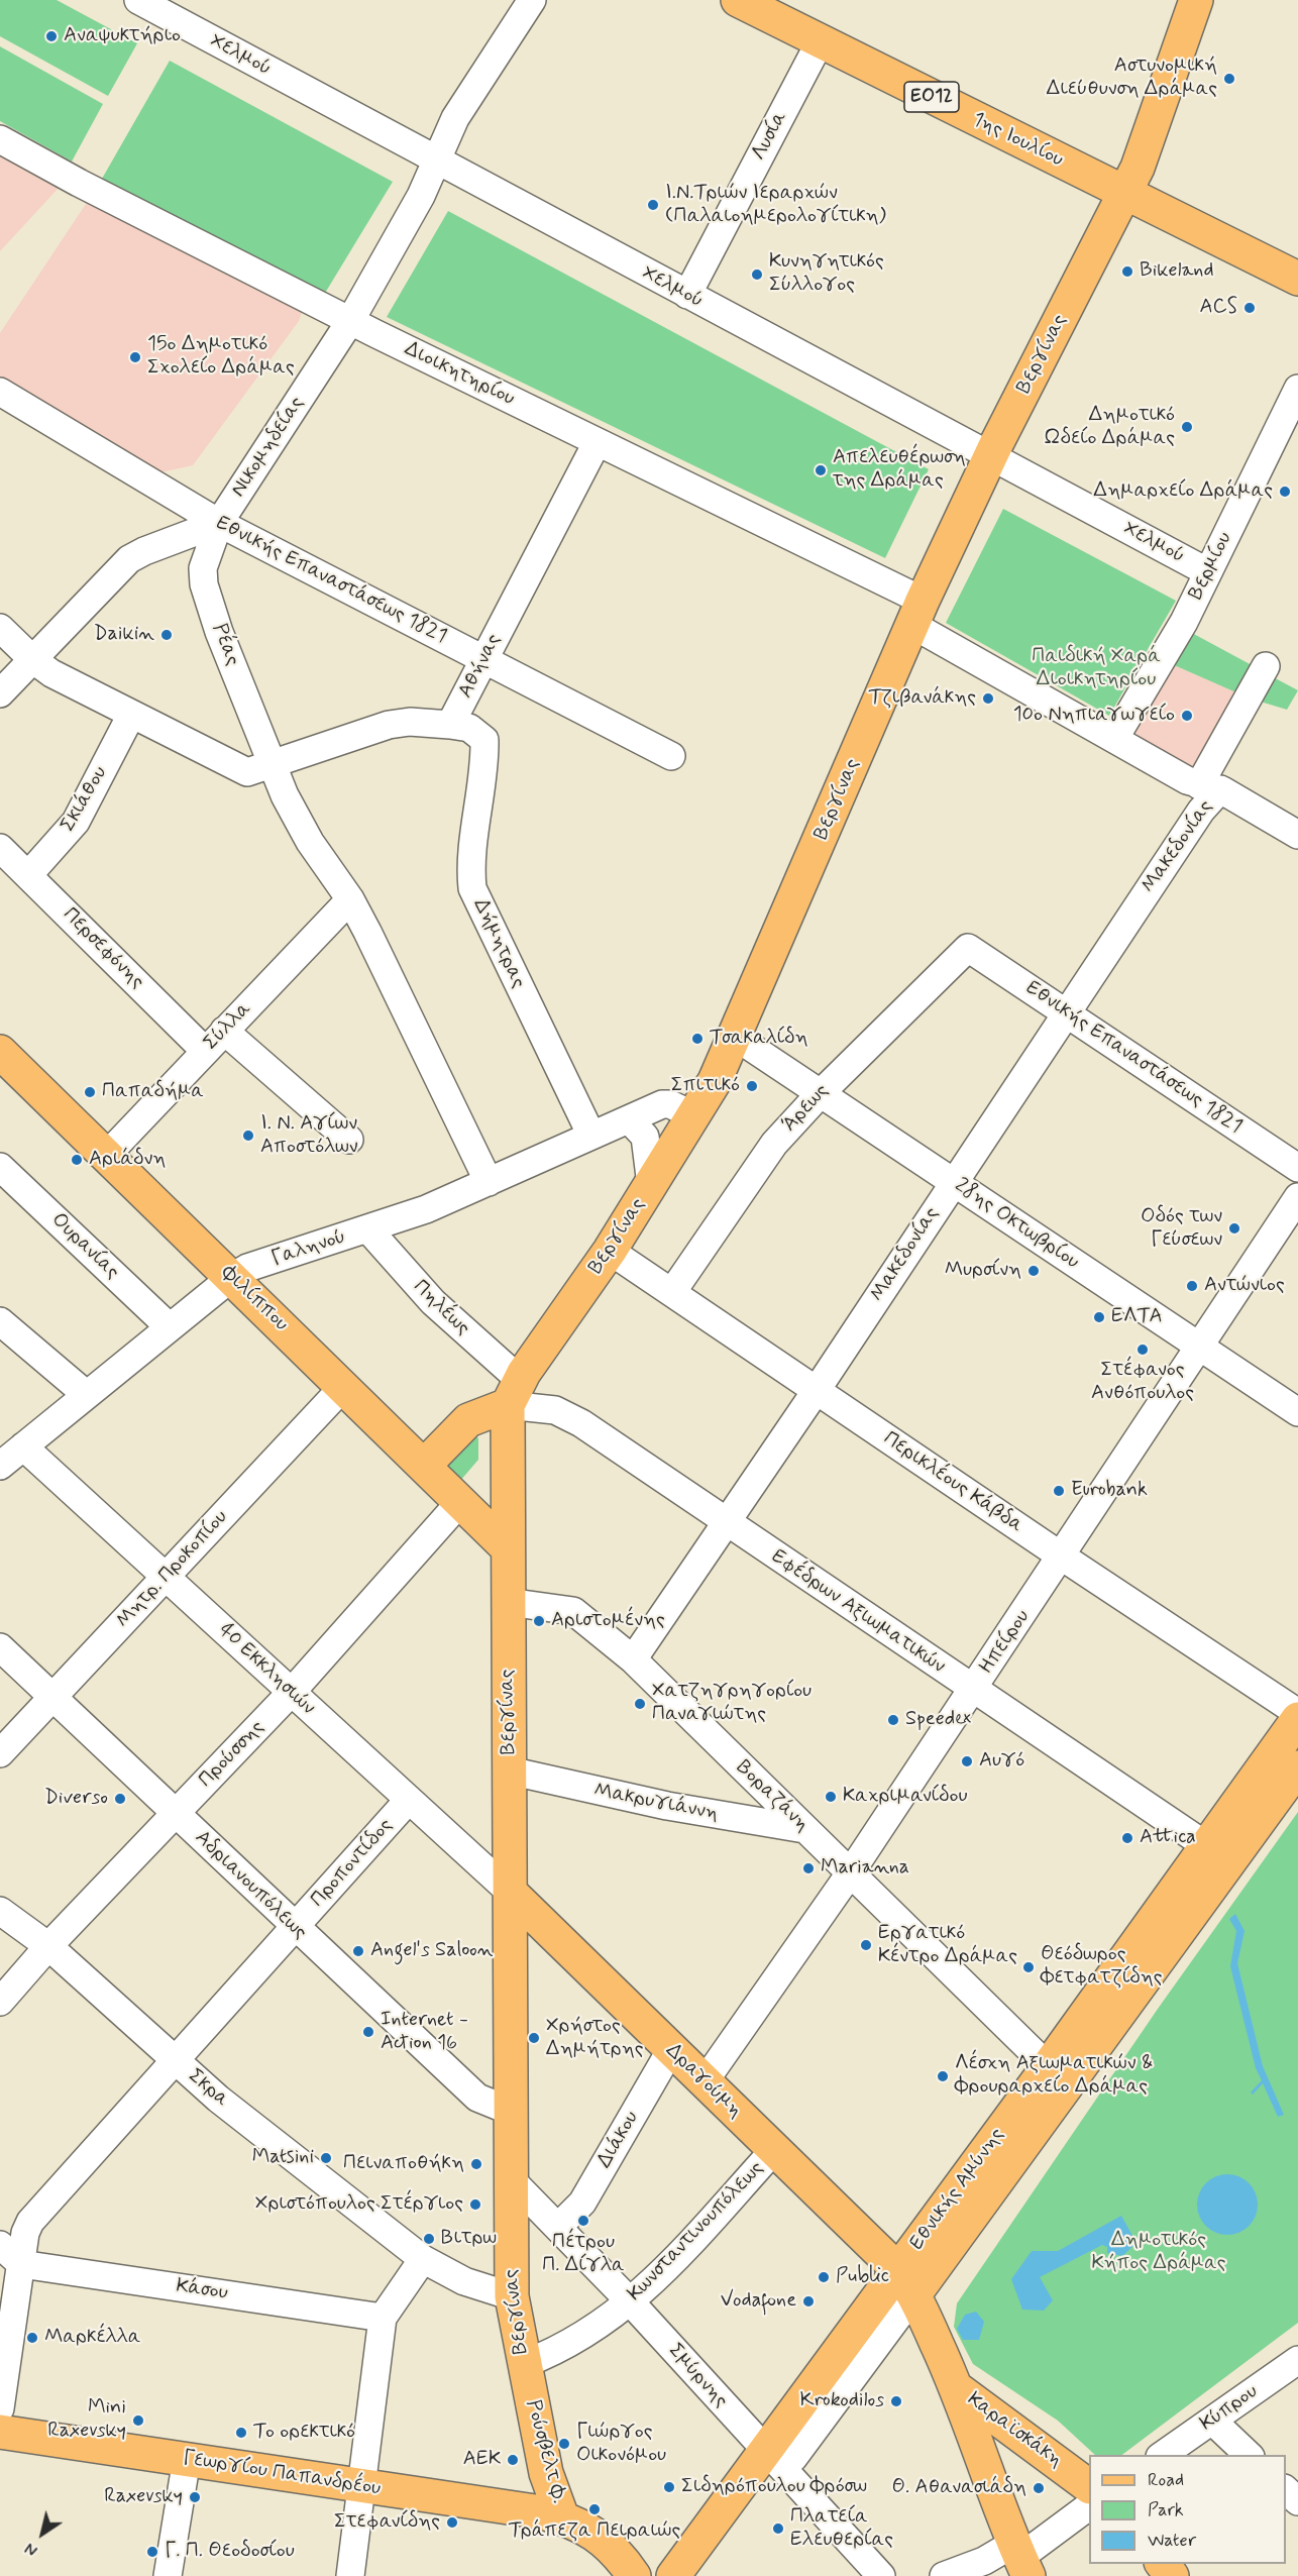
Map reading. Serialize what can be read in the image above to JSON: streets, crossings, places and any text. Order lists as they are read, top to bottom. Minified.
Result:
{"streets":{"main road":["ΕΟ12","1ης Ιουλίου","Βεργίνας","Φιλίππου","Δραγούμη","Εθνικής Αμύνης","Καραϊσκάκη","Ρούσβελτ Φ.","Γεωργίου Παπανδρέου"],"street":["Χελμού","Λυσία","Διοικητηρίου","Νικομηδείας","Βερμίου","Εθνικής Επαναστάσεως 1821","Ρέας","Αθήνας","Σκιάθου","Μακεδονίας","Δήμητρας","Περσεφόνης","Σύλλα","Άρεως","28ης Οκτωβρίου","Ουρανίας","Γαληνού","Πηλέως","Περικλέους Κάβδα","Μητρ. Προκοπίου","Εφέδρων Αξιωματικών","Ηπείρου","40 Εκκλησιών","Προύσσης","Βοραζάνη","Μακρυγιάννη","Προποντίδος","Αδριανουπόλεως","Σκρα","Διάκου","Κωνσταντινουπόλεως","Κάσου","Σμύρνης","Κύπρου"]},"crossings":[["Χελμού","Λυσία"],["Χελμού","Βεργίνας"],["Χελμού","Νικομηδείας"],["Χελμού","Βερμίου"],["Λυσία","1ης Ιουλίου"],["1ης Ιουλίου","Βεργίνας"],["Βεργίνας","Διοικητηρίου"],["Βεργίνας","28ης Οκτωβρίου"],["Βεργίνας","Γαληνού"],["Βεργίνας","Φιλίππου"],["Βεργίνας","Πηλέως"],["Βεργίνας","Περικλέους Κάβδα"],["Βεργίνας","Εφέδρων Αξιωματικών"],["Βεργίνας","40 Εκκλησιών"],["Βεργίνας","Βοραζάνη"],["Βεργίνας","Μακρυγιάννη"],["Βεργίνας","Αδριανουπόλεως"],["Βεργίνας","Δραγούμη"],["Βεργίνας","Σκρα"],["Βεργίνας","Κωνσταντινουπόλεως"],["Βεργίνας","Σμύρνης"],["Βεργίνας","Ρούσβελτ Φ."],["Διοικητηρίου","Νικομηδείας"],["Διοικητηρίου","Βερμίου"],["Διοικητηρίου","Αθήνας"],["Διοικητηρίου","Μακεδονίας"],["Νικομηδείας","Εθνικής Επαναστάσεως 1821"],["Νικομηδείας","Ρέας"],["Εθνικής Επαναστάσεως 1821","Ρέας"],["Εθνικής Επαναστάσεως 1821","Αθήνας"],["Εθνικής Επαναστάσεως 1821","Μακεδονίας"],["Εθνικής Επαναστάσεως 1821","Άρεως"],["Αθήνας","Δήμητρας"],["Σκιάθου","Περσεφόνης"],["Μακεδονίας","28ης Οκτωβρίου"],["Μακεδονίας","Περικλέους Κάβδα"],["Μακεδονίας","Εφέδρων Αξιωματικών"],["Μακεδονίας","Βοραζάνη"],["Δήμητρας","Γαληνού"],["Περσεφόνης","Σύλλα"],["Σύλλα","Φιλίππου"],["Άρεως","28ης Οκτωβρίου"],["Άρεως","Περικλέους Κάβδα"],["28ης Οκτωβρίου","Ηπείρου"],["Ουρανίας","Γαληνού"],["Γαληνού","Φιλίππου"],["Γαληνού","Πηλέως"],["Γαληνού","40 Εκκλησιών"],["Φιλίππου","Μητρ. Προκοπίου"],["Φιλίππου","Προύσσης"],["Πηλέως","Εφέδρων Αξιωματικών"],["Περικλέους Κάβδα","Ηπείρου"],["Μητρ. Προκοπίου","40 Εκκλησιών"],["Μητρ. Προκοπίου","Αδριανουπόλεως"],["Εφέδρων Αξιωματικών","Ηπείρου"],["Εφέδρων Αξιωματικών","Εθνικής Αμύνης"],["Ηπείρου","Βοραζάνη"],["Ηπείρου","Δραγούμη"],["40 Εκκλησιών","Προύσσης"],["40 Εκκλησιών","Προποντίδος"],["40 Εκκλησιών","Δραγούμη"],["Προύσσης","Αδριανουπόλεως"],["Προύσσης","Σκρα"],["Βοραζάνη","Μακρυγιάννη"],["Βοραζάνη","Εθνικής Αμύνης"],["Προποντίδος","Αδριανουπόλεως"],["Προποντίδος","Σκρα"],["Δραγούμη","Διάκου"],["Δραγούμη","Εθνικής Αμύνης"],["Δραγούμη","Κωνσταντινουπόλεως"],["Δραγούμη","Καραϊσκάκη"],["Διάκου","Σμύρνης"],["Εθνικής Αμύνης","Σμύρνης"],["Εθνικής Αμύνης","Καραϊσκάκη"],["Κωνσταντινουπόλεως","Σμύρνης"],["Κωνσταντινουπόλεως","Ρούσβελτ Φ."],["Ρούσβελτ Φ.","Γεωργίου Παπανδρέου"]],"parks":["Παιδική Χαρά Διοικητηρίου","Δημοτικός Κήπος Δράμας"],"places":["Αναψυκτήριο","Αστυνομική Διεύθυνση Δράμας","Ι.Ν.Τριών Ιεραρχών (Παλαιοημερολογίτικη)","Bikeland","Κυνηγητικός Σύλλογος","ACS","15ο Δημοτικό Σχολείο Δράμας","Δημοτικό Ωδείο Δράμας","Απελευθέρωση της Δράμας","Δημαρχείο Δράμας","Daikin","Τζιβανάκης","10ο Νηπιαγωγείο","Τσακαλίδη","Σπιτικό","Παπαδήμα","Ι. Ν. Αγίων Αποστόλων","Αριάδνη","Οδός των Γεύσεων","Μυρσίνη","Αντώνιος","ΕΛΤΑ","Στέφανος Ανθόπουλος","Eurobank","Αριστομένης","Χατζηγρηγορίου Παναγιώτης","Speedex","Αυγό","Καχριμανίδου","Diverso","Attica","Marianna","Εργατικό Κέντρο Δράμας","Angel's Saloon","Θεόδωρος Φετφατζίδης","Internet - Action 16","Χρήστος Δημήτρης","Λέσχη Αξιωματικών & Φρουραρχείο Δράμας","Matsini","Πειναποθήκη","Χριστόπουλος Στέργιος","Πέτρου Π. Δίγλα","Βιτρω","Public","Vodafone","Μαρκέλλα","Krokodilos","Mini Raxevsky","Το ορεκτικό","Γιώργος Οικονόμου","ΑΕΚ","Σιδηρόπουλου Φρόσω","Θ. Αθανασιάδη","Raxevsky","Τράπεζα Πειραιώς","Στεφανίδης","Πλατεία Ελευθερίας","Γ. Π. Θεοδοσίου"],"legend":["Road","Park","Water"],"north":"bottom left"}
